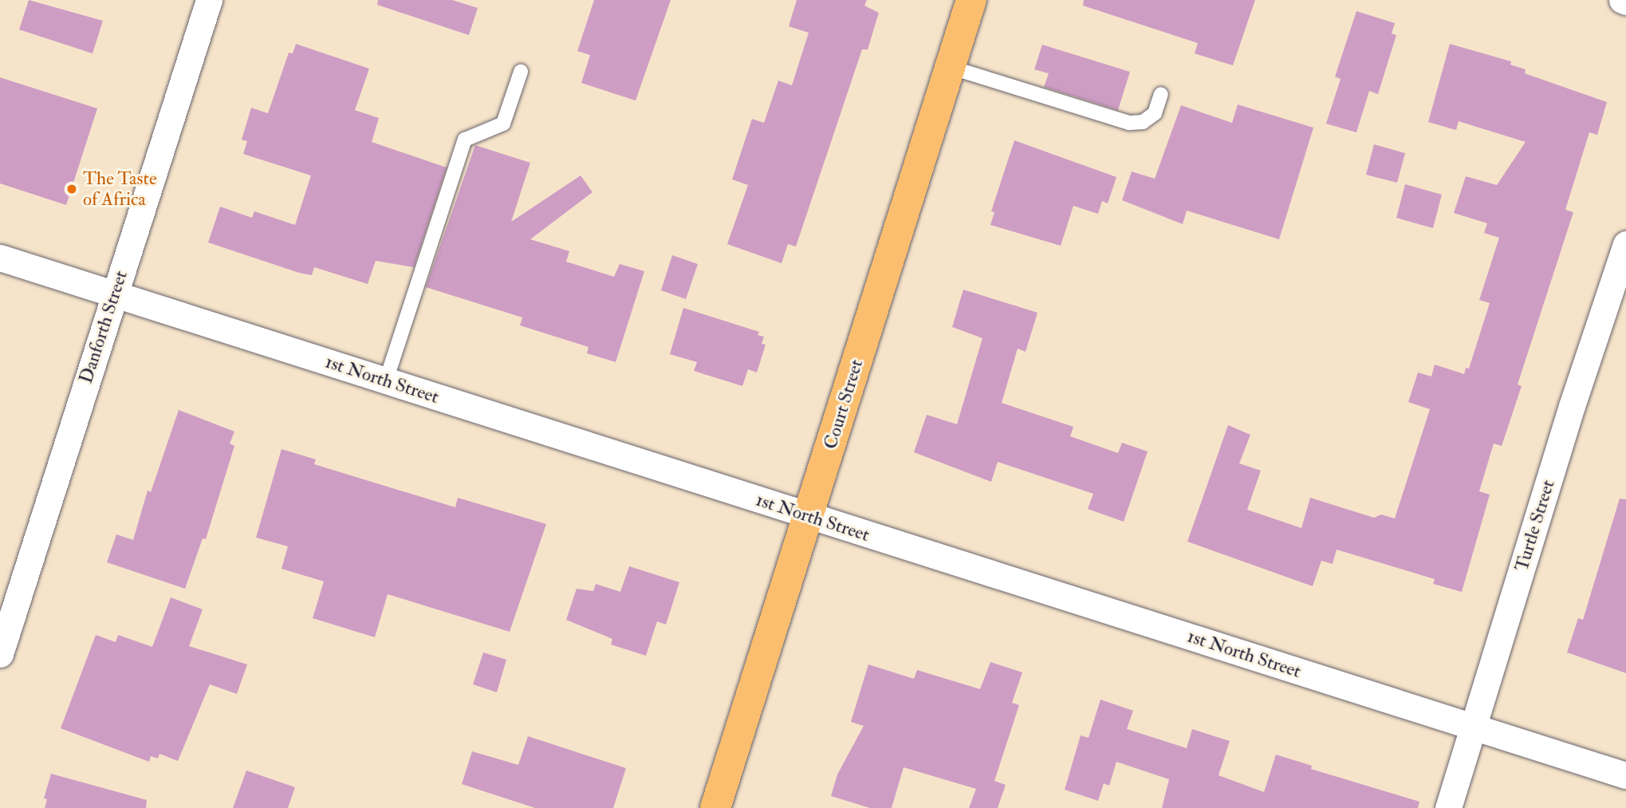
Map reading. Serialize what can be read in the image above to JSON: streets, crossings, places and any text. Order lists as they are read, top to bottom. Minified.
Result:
{"streets":{"main road":["Court Street"],"street":["Danforth Street","1st North Street","Turtle Street"]},"crossings":[["Danforth Street","1st North Street"],["1st North Street","Court Street"],["1st North Street","Turtle Street"]],"places":["The Taste of Africa"]}
